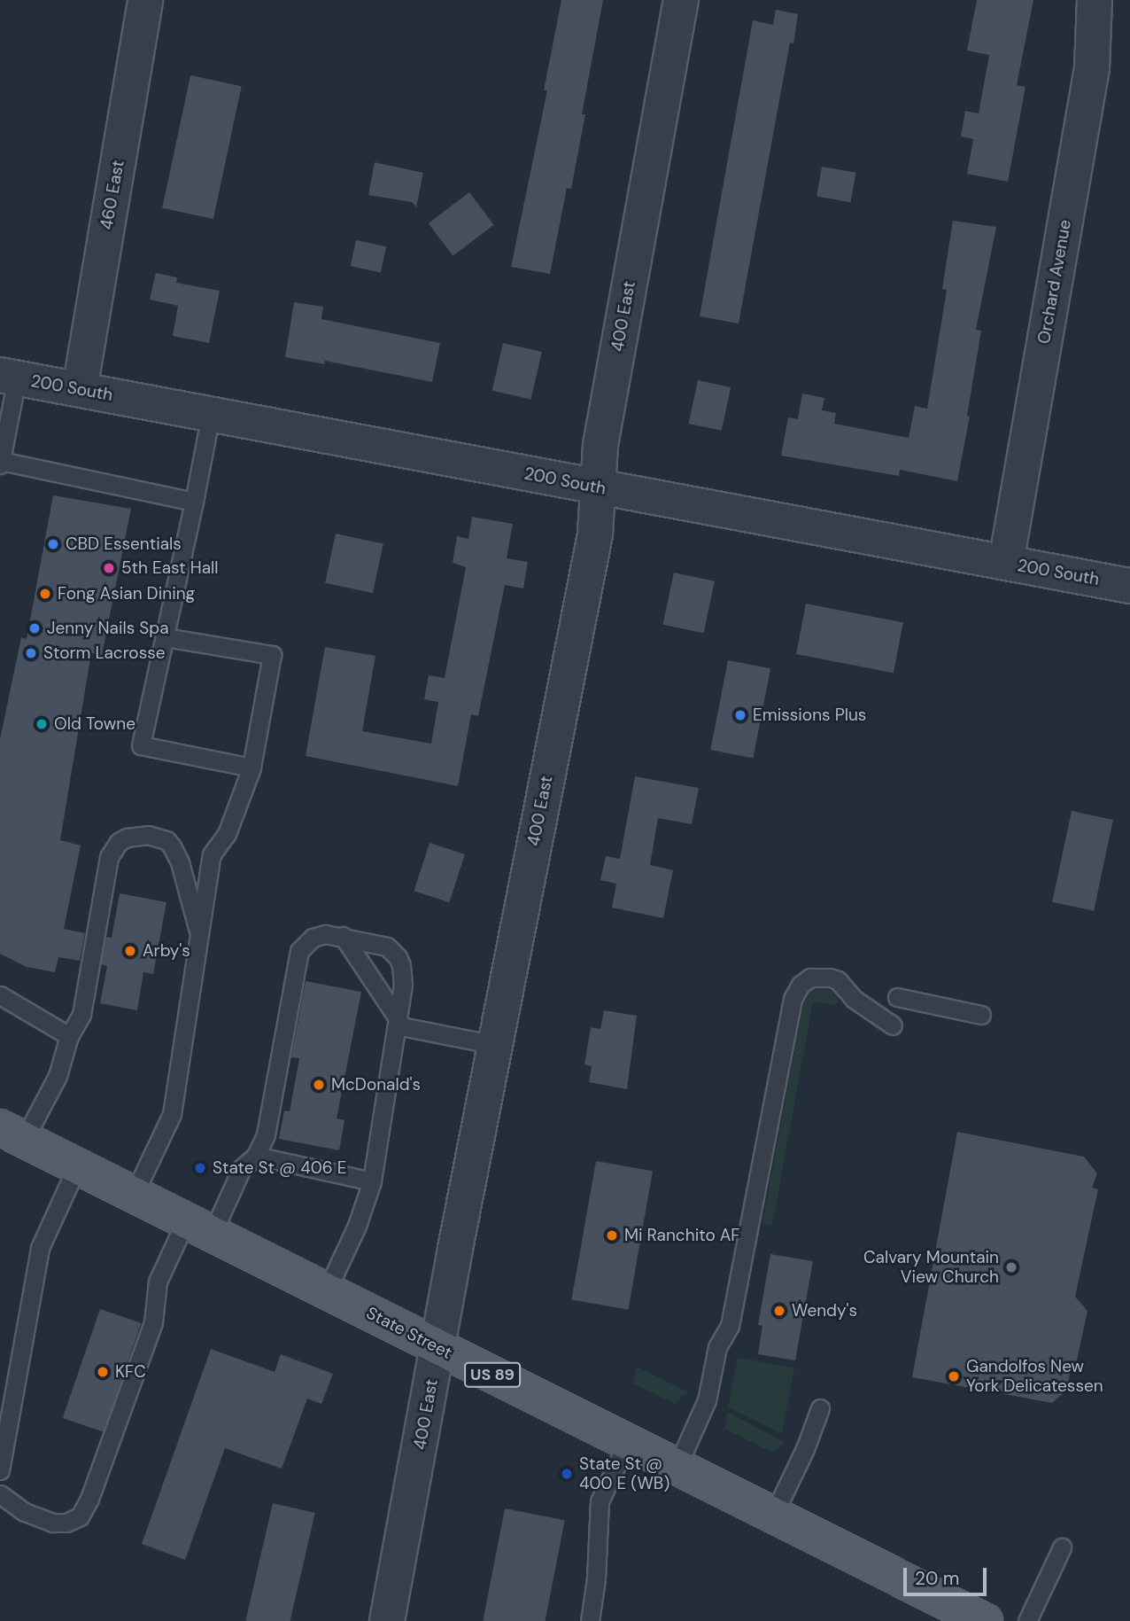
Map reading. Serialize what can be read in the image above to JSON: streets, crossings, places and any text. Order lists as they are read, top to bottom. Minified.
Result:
{"streets":{"main road":["State Street","US 89"],"street":["460 East","Orchard Avenue","400 East","200 South"]},"crossings":[["460 East","200 South"],["Orchard Avenue","200 South"],["400 East","200 South"],["400 East","State Street"]],"places":["CBD Essentials","5th East Hall","Fong Asian Dining","Jenny Nails Spa","Storm Lacrosse","Emissions Plus","Old Towne","Arby's","McDonald's","State St @ 406 E","Mi Ranchito AF","Calvary Mountain View Church","Wendy's","KFC","Gandolfos New York Delicatessen","State St @ 400 E (WB)"],"scale_bar":"20 m"}
